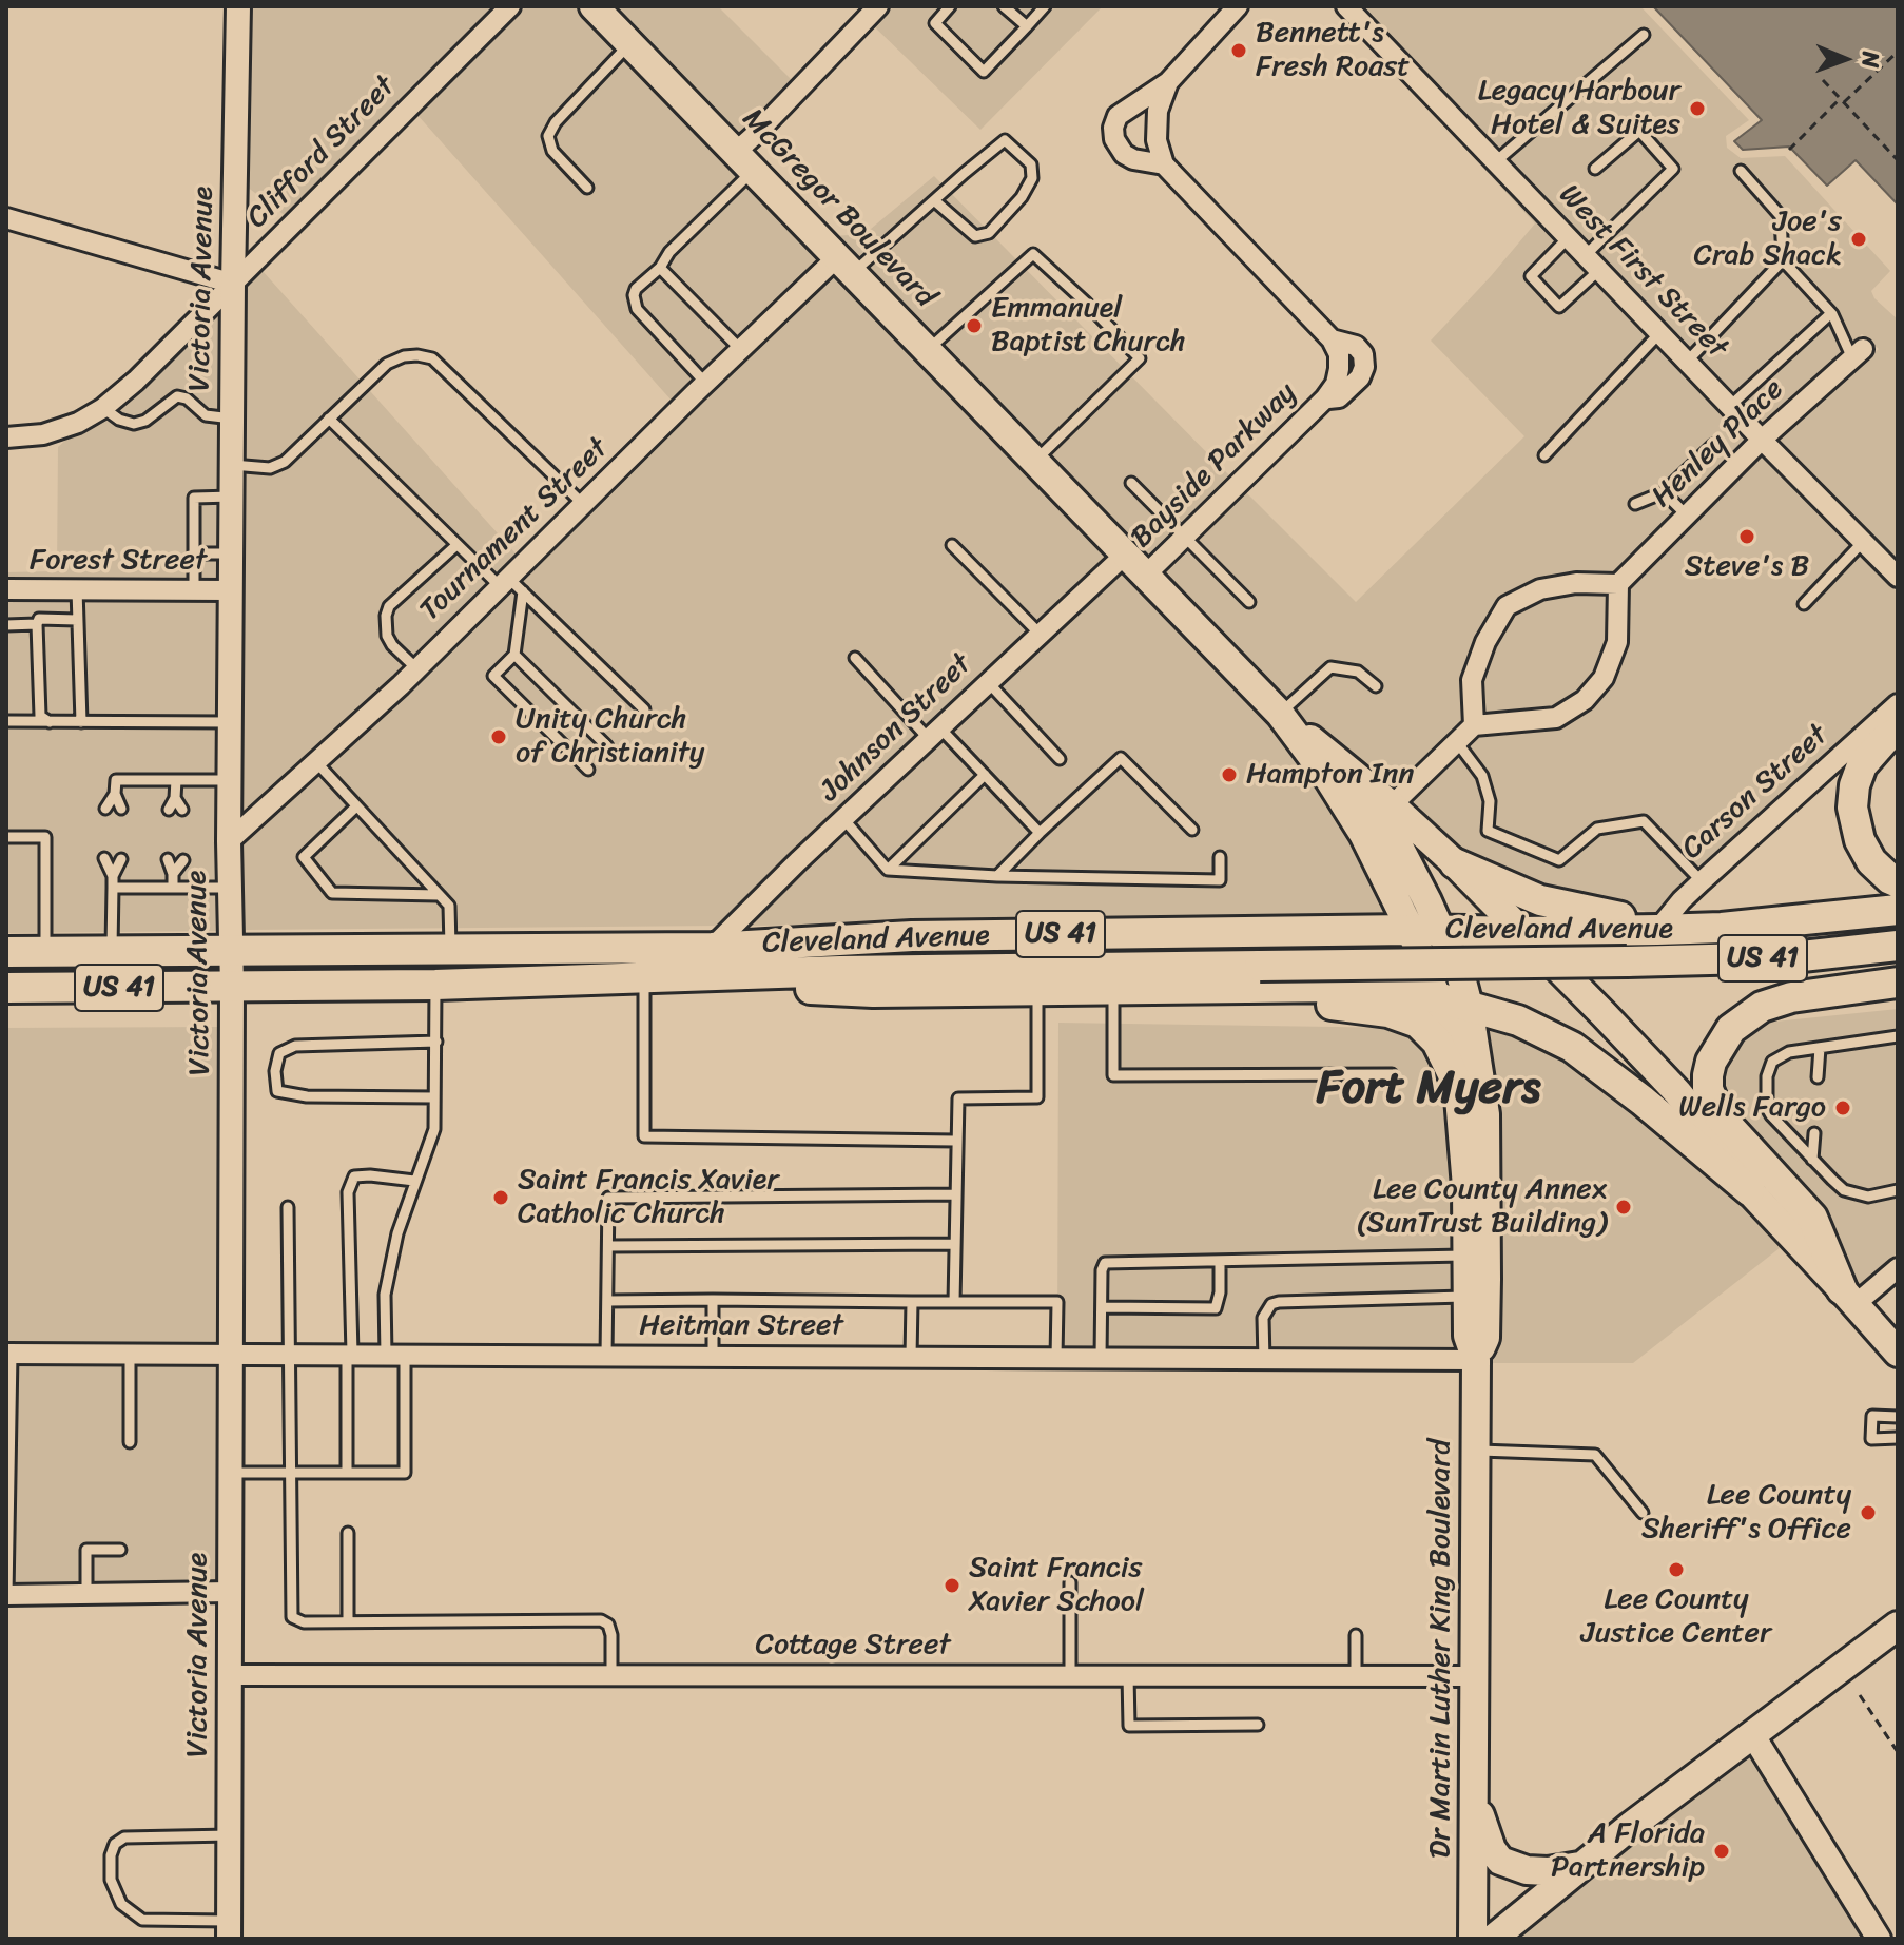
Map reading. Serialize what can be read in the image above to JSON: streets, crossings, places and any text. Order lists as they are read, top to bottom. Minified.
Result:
{"streets":{"main road":["McGregor Boulevard","Cleveland Avenue","US 41","Dr Martin Luther King Boulevard"],"street":["Clifford Street","West First Street","Victoria Avenue","Henley Place","Bayside Parkway","Tournament Street","Forest Street","Johnson Street","Carson Street","Heitman Street","Cottage Street"]},"crossings":[["Clifford Street","Victoria Avenue"],["McGregor Boulevard","Bayside Parkway"],["McGregor Boulevard","Tournament Street"],["McGregor Boulevard","Johnson Street"],["McGregor Boulevard","Cleveland Avenue"],["McGregor Boulevard","Dr Martin Luther King Boulevard"],["West First Street","Henley Place"],["Victoria Avenue","Tournament Street"],["Victoria Avenue","Forest Street"],["Victoria Avenue","Cleveland Avenue"],["Victoria Avenue","Heitman Street"],["Victoria Avenue","Cottage Street"],["Johnson Street","Cleveland Avenue"],["Carson Street","Cleveland Avenue"],["Cleveland Avenue","Dr Martin Luther King Boulevard"],["Heitman Street","Dr Martin Luther King Boulevard"],["Cottage Street","Dr Martin Luther King Boulevard"]],"districts":["Fort Myers"],"places":["Bennett's Fresh Roast","Legacy Harbour Hotel & Suites","Joe's Crab Shack","Emmanuel Baptist Church","Steve's B","Unity Church of Christianity","Hampton Inn","Wells Fargo","Saint Francis Xavier Catholic Church","Lee County Annex (SunTrust Building)","Lee County Sheriff's Office","Lee County Justice Center","Saint Francis Xavier School","A Florida Partnership"],"north":"right"}
